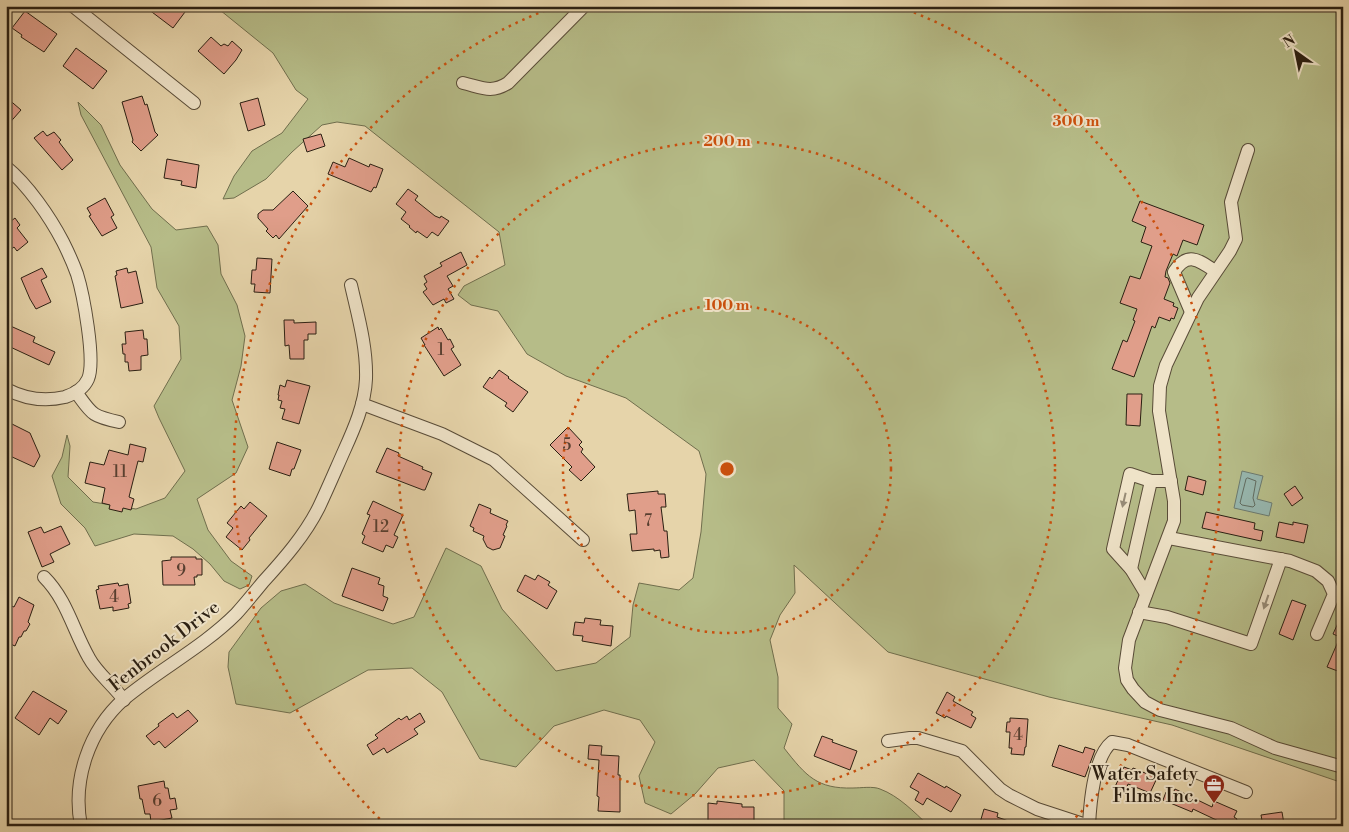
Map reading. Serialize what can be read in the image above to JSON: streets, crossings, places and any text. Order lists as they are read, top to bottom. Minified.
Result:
{"streets":{"street":["Fenbrook Drive"]},"places":{"office":["Water Safety Films Inc."]},"house_numbers":["1","5","11","7","12","9","4","4","6"],"north":"top left","rings":["300 m","200 m","100 m"]}
